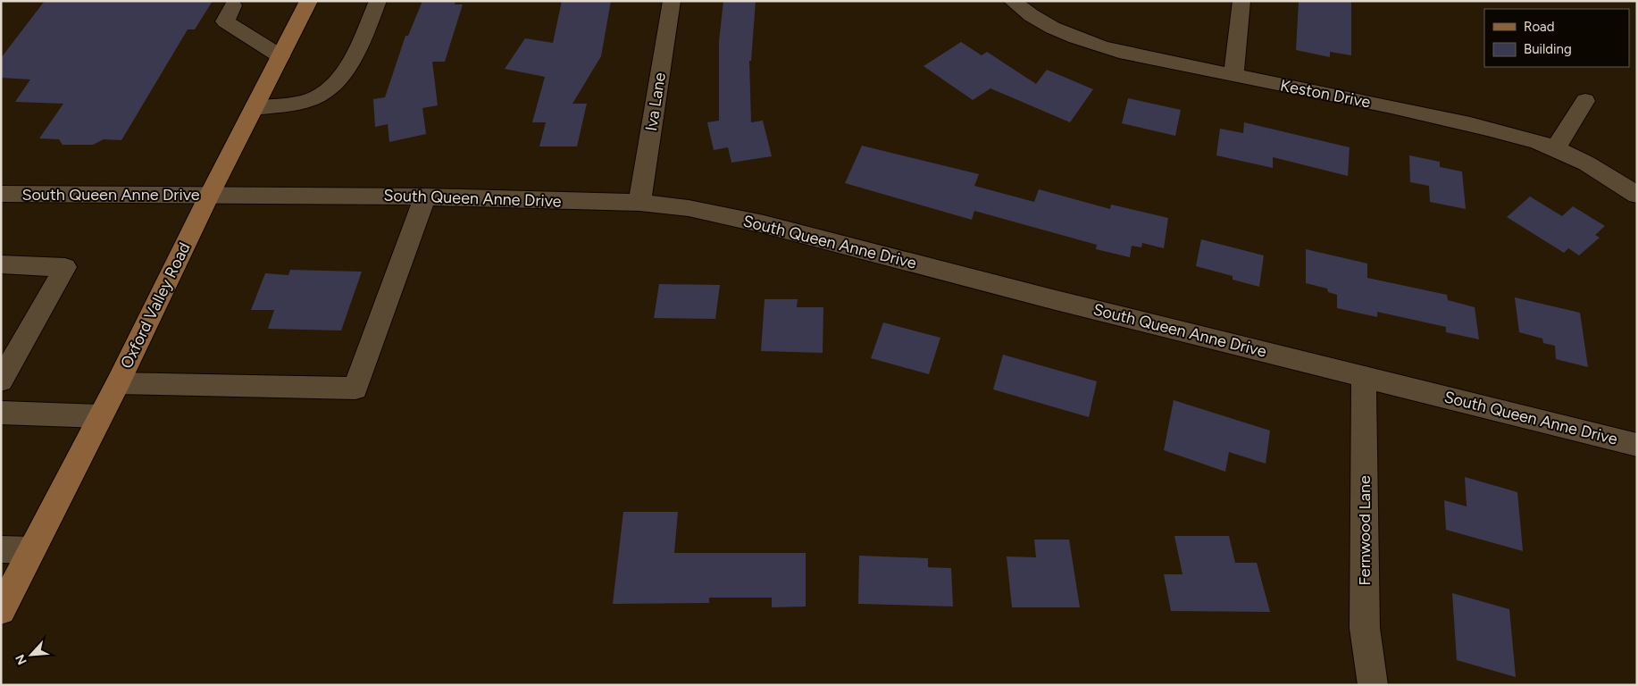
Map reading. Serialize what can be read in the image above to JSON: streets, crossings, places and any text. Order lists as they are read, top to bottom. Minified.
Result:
{"streets":{"main road":["Oxford Valley Road"],"street":["Keston Drive","Iva Lane","South Queen Anne Drive","Fernwood Lane"]},"crossings":[["Iva Lane","South Queen Anne Drive"],["South Queen Anne Drive","Oxford Valley Road"],["South Queen Anne Drive","Fernwood Lane"]],"legend":["Road","Building"],"north":"bottom left"}
